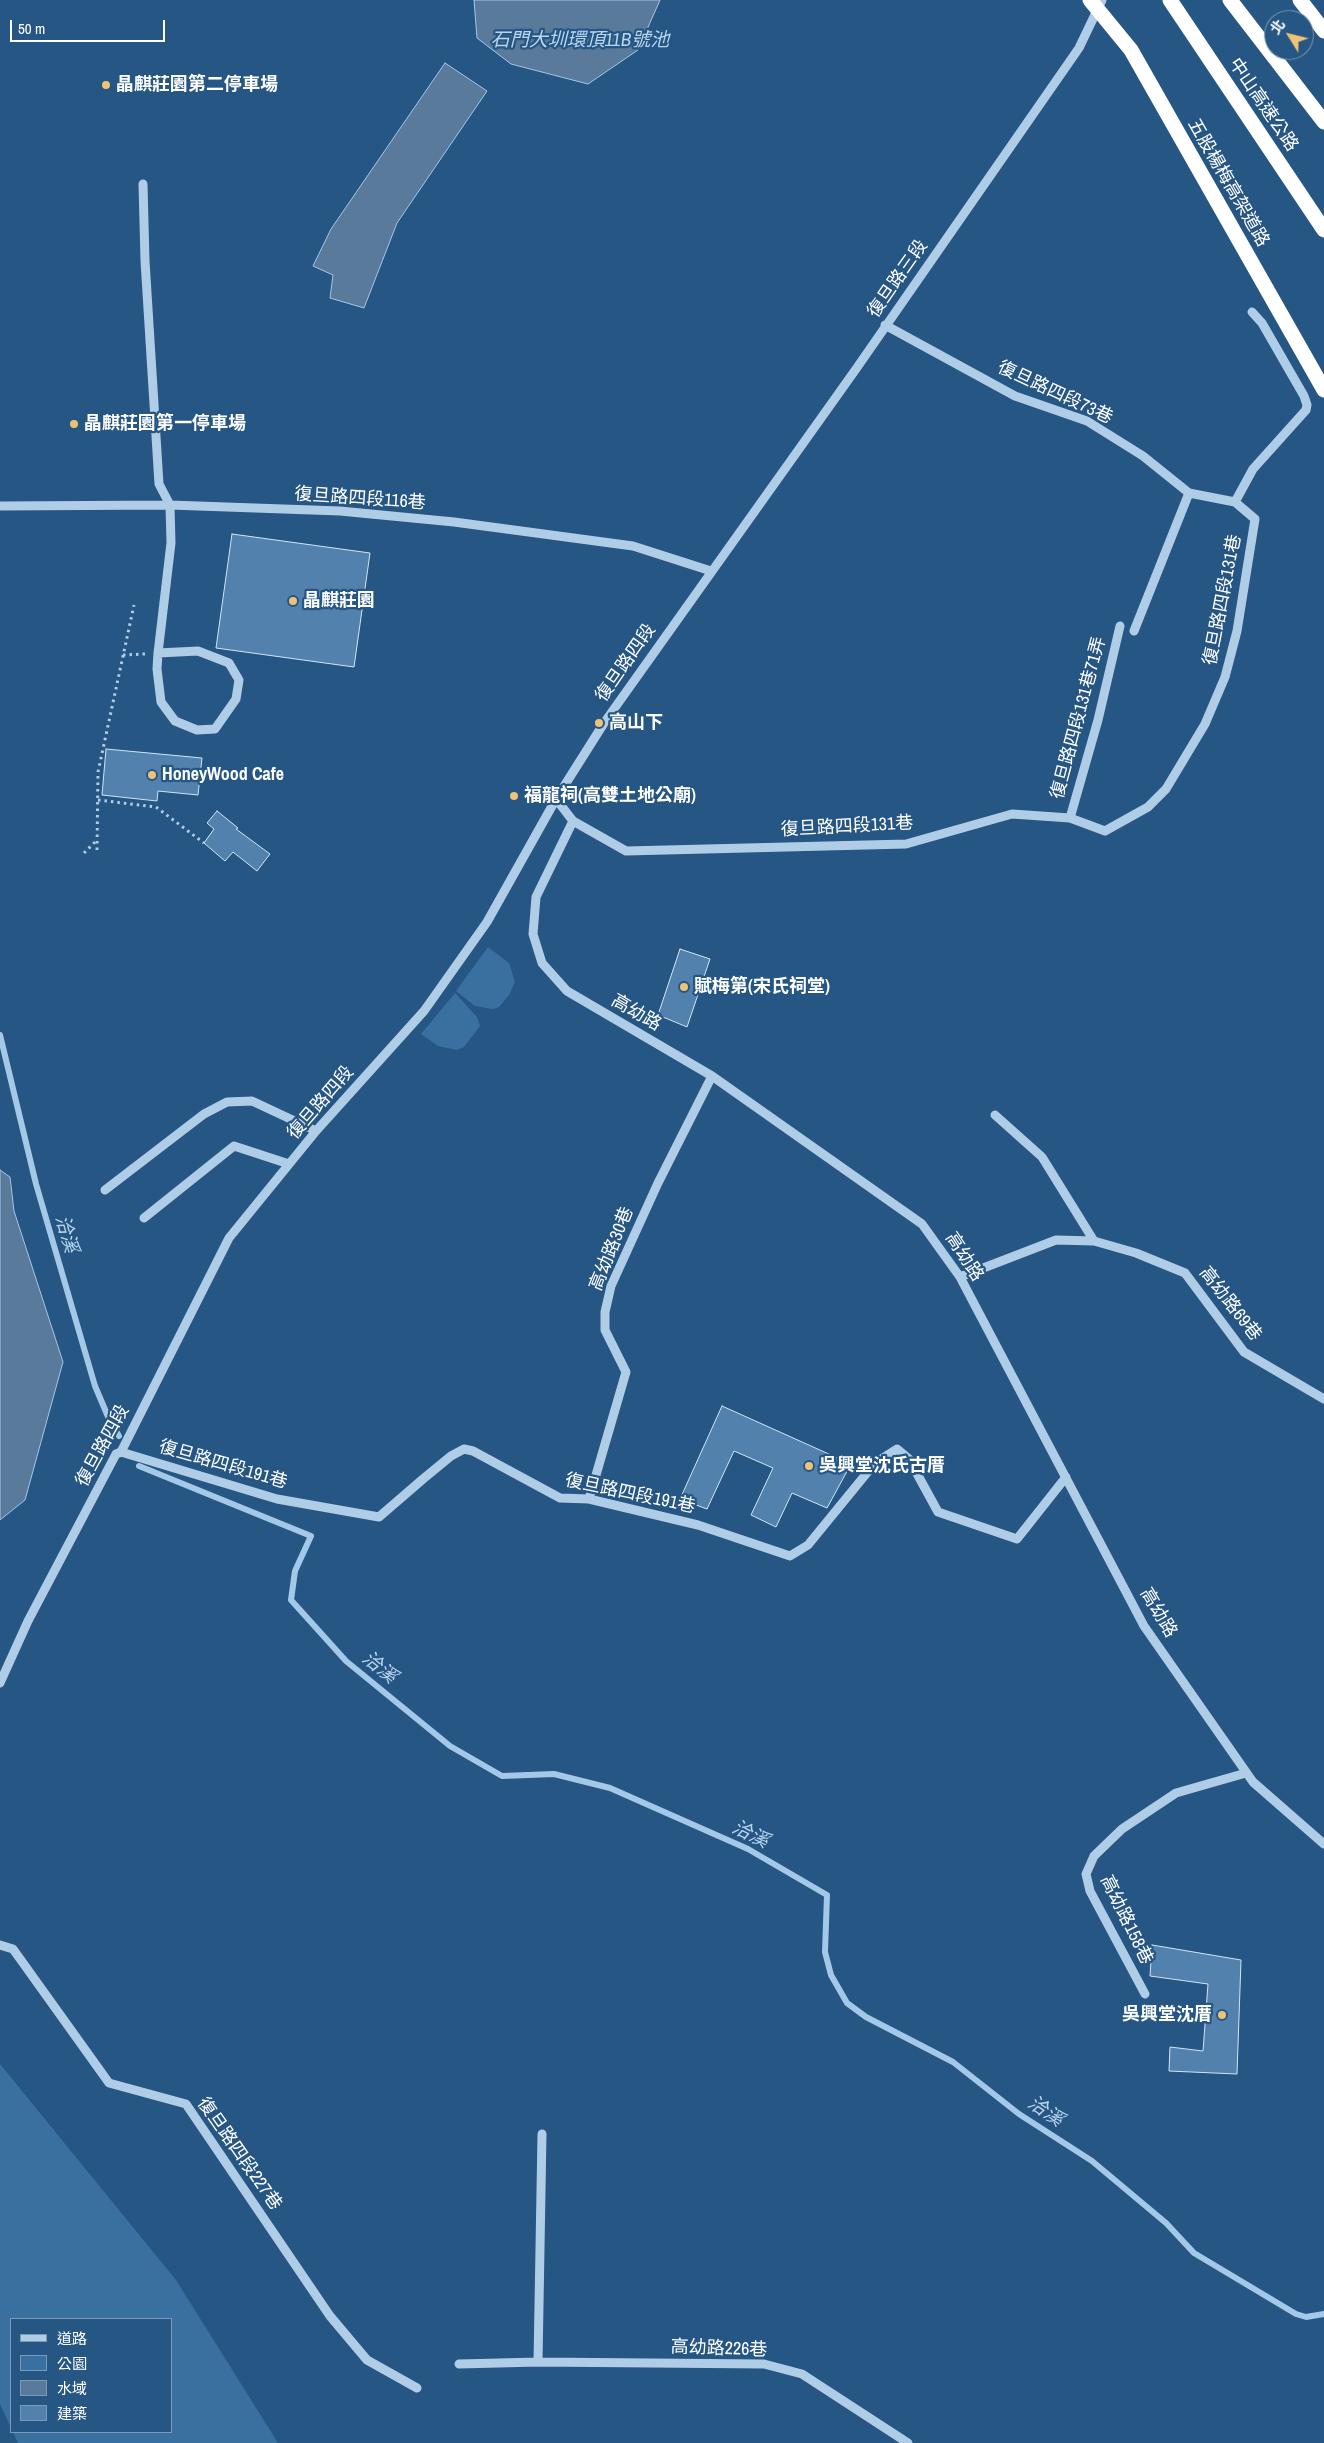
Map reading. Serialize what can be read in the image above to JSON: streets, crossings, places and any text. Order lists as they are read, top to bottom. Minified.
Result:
{"streets":{"highway":["中山高速公路","五股楊梅高架道路"],"street":["復旦路三段","復旦路四段73巷","復旦路四段116巷","復旦路四段131巷","復旦路四段","復旦路四段131巷71弄","高幼路","高幼路30巷","高幼路69巷","復旦路四段191巷","高幼路158巷","復旦路四段227巷","高幼路226巷"]},"crossings":[["復旦路三段","復旦路四段73巷"],["復旦路三段","復旦路四段116巷"],["復旦路三段","復旦路四段"],["復旦路四段73巷","復旦路四段131巷"],["復旦路四段116巷","復旦路四段"],["復旦路四段131巷","復旦路四段131巷71弄"],["復旦路四段131巷","高幼路"],["復旦路四段","復旦路四段191巷"],["高幼路","高幼路30巷"],["高幼路","高幼路69巷"],["高幼路","復旦路四段191巷"],["高幼路","高幼路158巷"],["高幼路30巷","復旦路四段191巷"]],"water":["石門大圳環頂11B號池","洽溪"],"places":["晶麒莊園第二停車場","晶麒莊園第一停車場","晶麒莊園","高山下","HoneyWood Cafe","福龍祠(高雙土地公廟)","賦梅第(宋氏祠堂)","吳興堂沈氏古厝","吳興堂沈厝"],"legend":["道路","公園","水域","建築"],"scale_bar":"50 m","north":"top left"}
